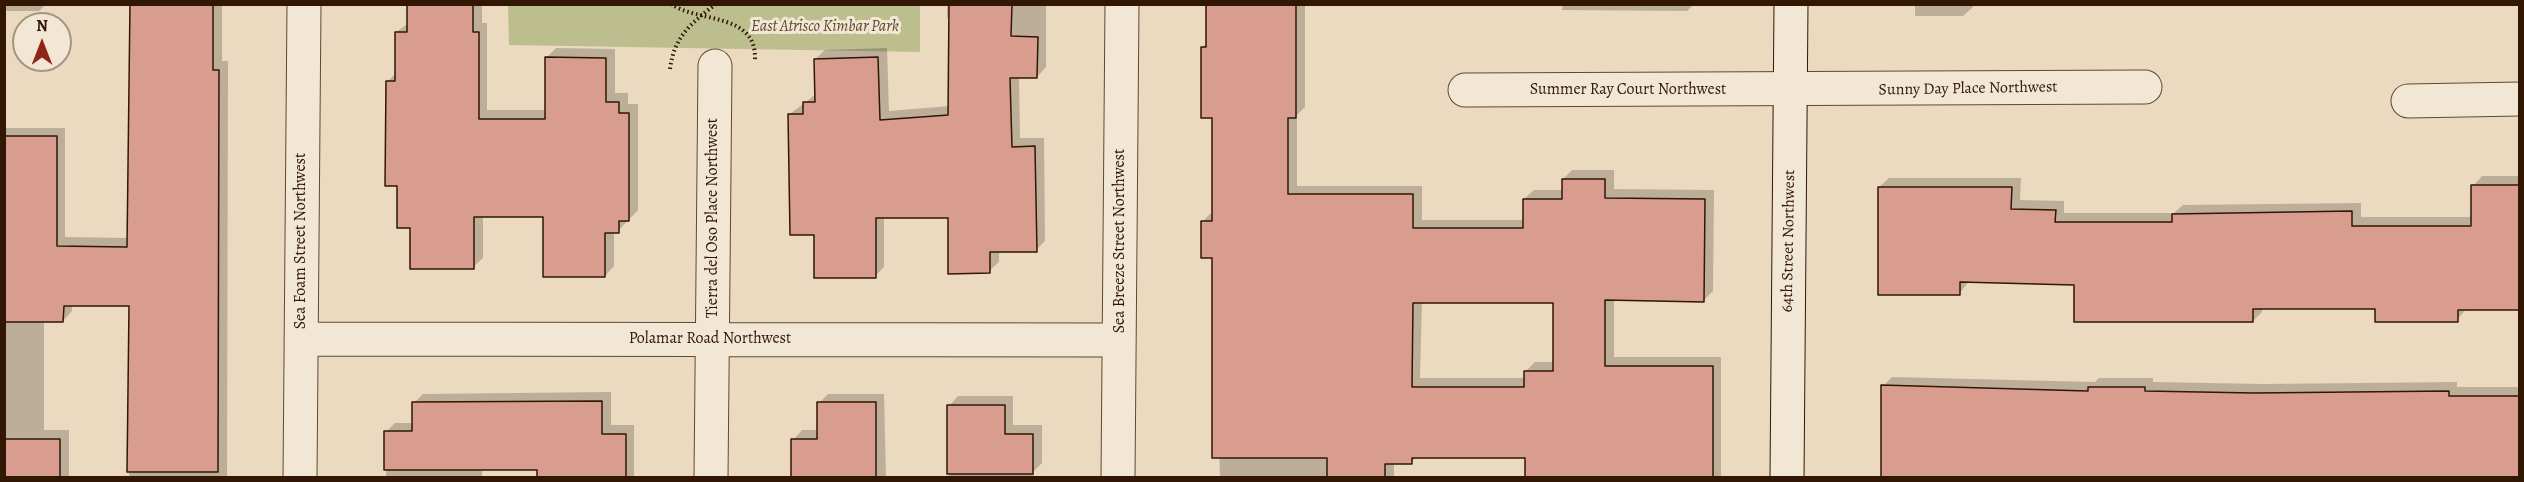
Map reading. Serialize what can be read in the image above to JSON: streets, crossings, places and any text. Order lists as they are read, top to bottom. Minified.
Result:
{"streets":{"street":["Sunny Day Place Northwest","Summer Ray Court Northwest","Tierra del Oso Place Northwest","Sea Foam Street Northwest","Sea Breeze Street Northwest","64th Street Northwest","Polamar Road Northwest"]},"crossings":[["Sunny Day Place Northwest","Summer Ray Court Northwest"],["Sunny Day Place Northwest","64th Street Northwest"],["Summer Ray Court Northwest","64th Street Northwest"],["Tierra del Oso Place Northwest","Polamar Road Northwest"],["Sea Foam Street Northwest","Polamar Road Northwest"],["Sea Breeze Street Northwest","Polamar Road Northwest"]],"parks":["East Atrisco Kimbar Park"],"north":"top"}
